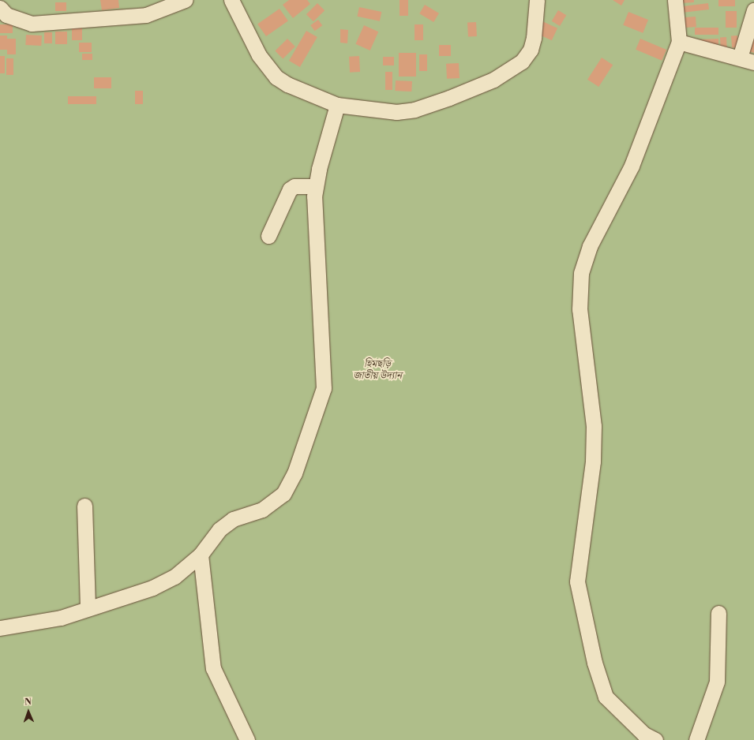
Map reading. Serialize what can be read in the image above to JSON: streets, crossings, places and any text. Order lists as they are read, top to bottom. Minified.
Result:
{"parks":["হিমছড়ি জাতীয় উদ্যান"],"north":"top"}
